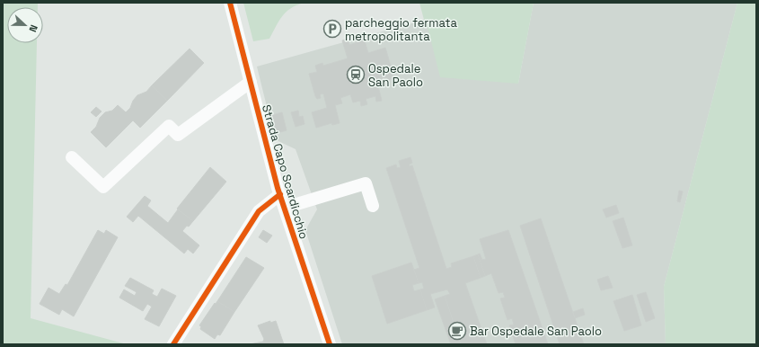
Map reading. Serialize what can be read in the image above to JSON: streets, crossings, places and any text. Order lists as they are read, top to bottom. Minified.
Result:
{"streets":{"street":["Strada Capo Scardicchio"]},"places":{"parking":["parcheggio fermata metropolitanta"],"station":["Ospedale San Paolo"],"cafe":["Bar Ospedale San Paolo"]},"north":"right"}
